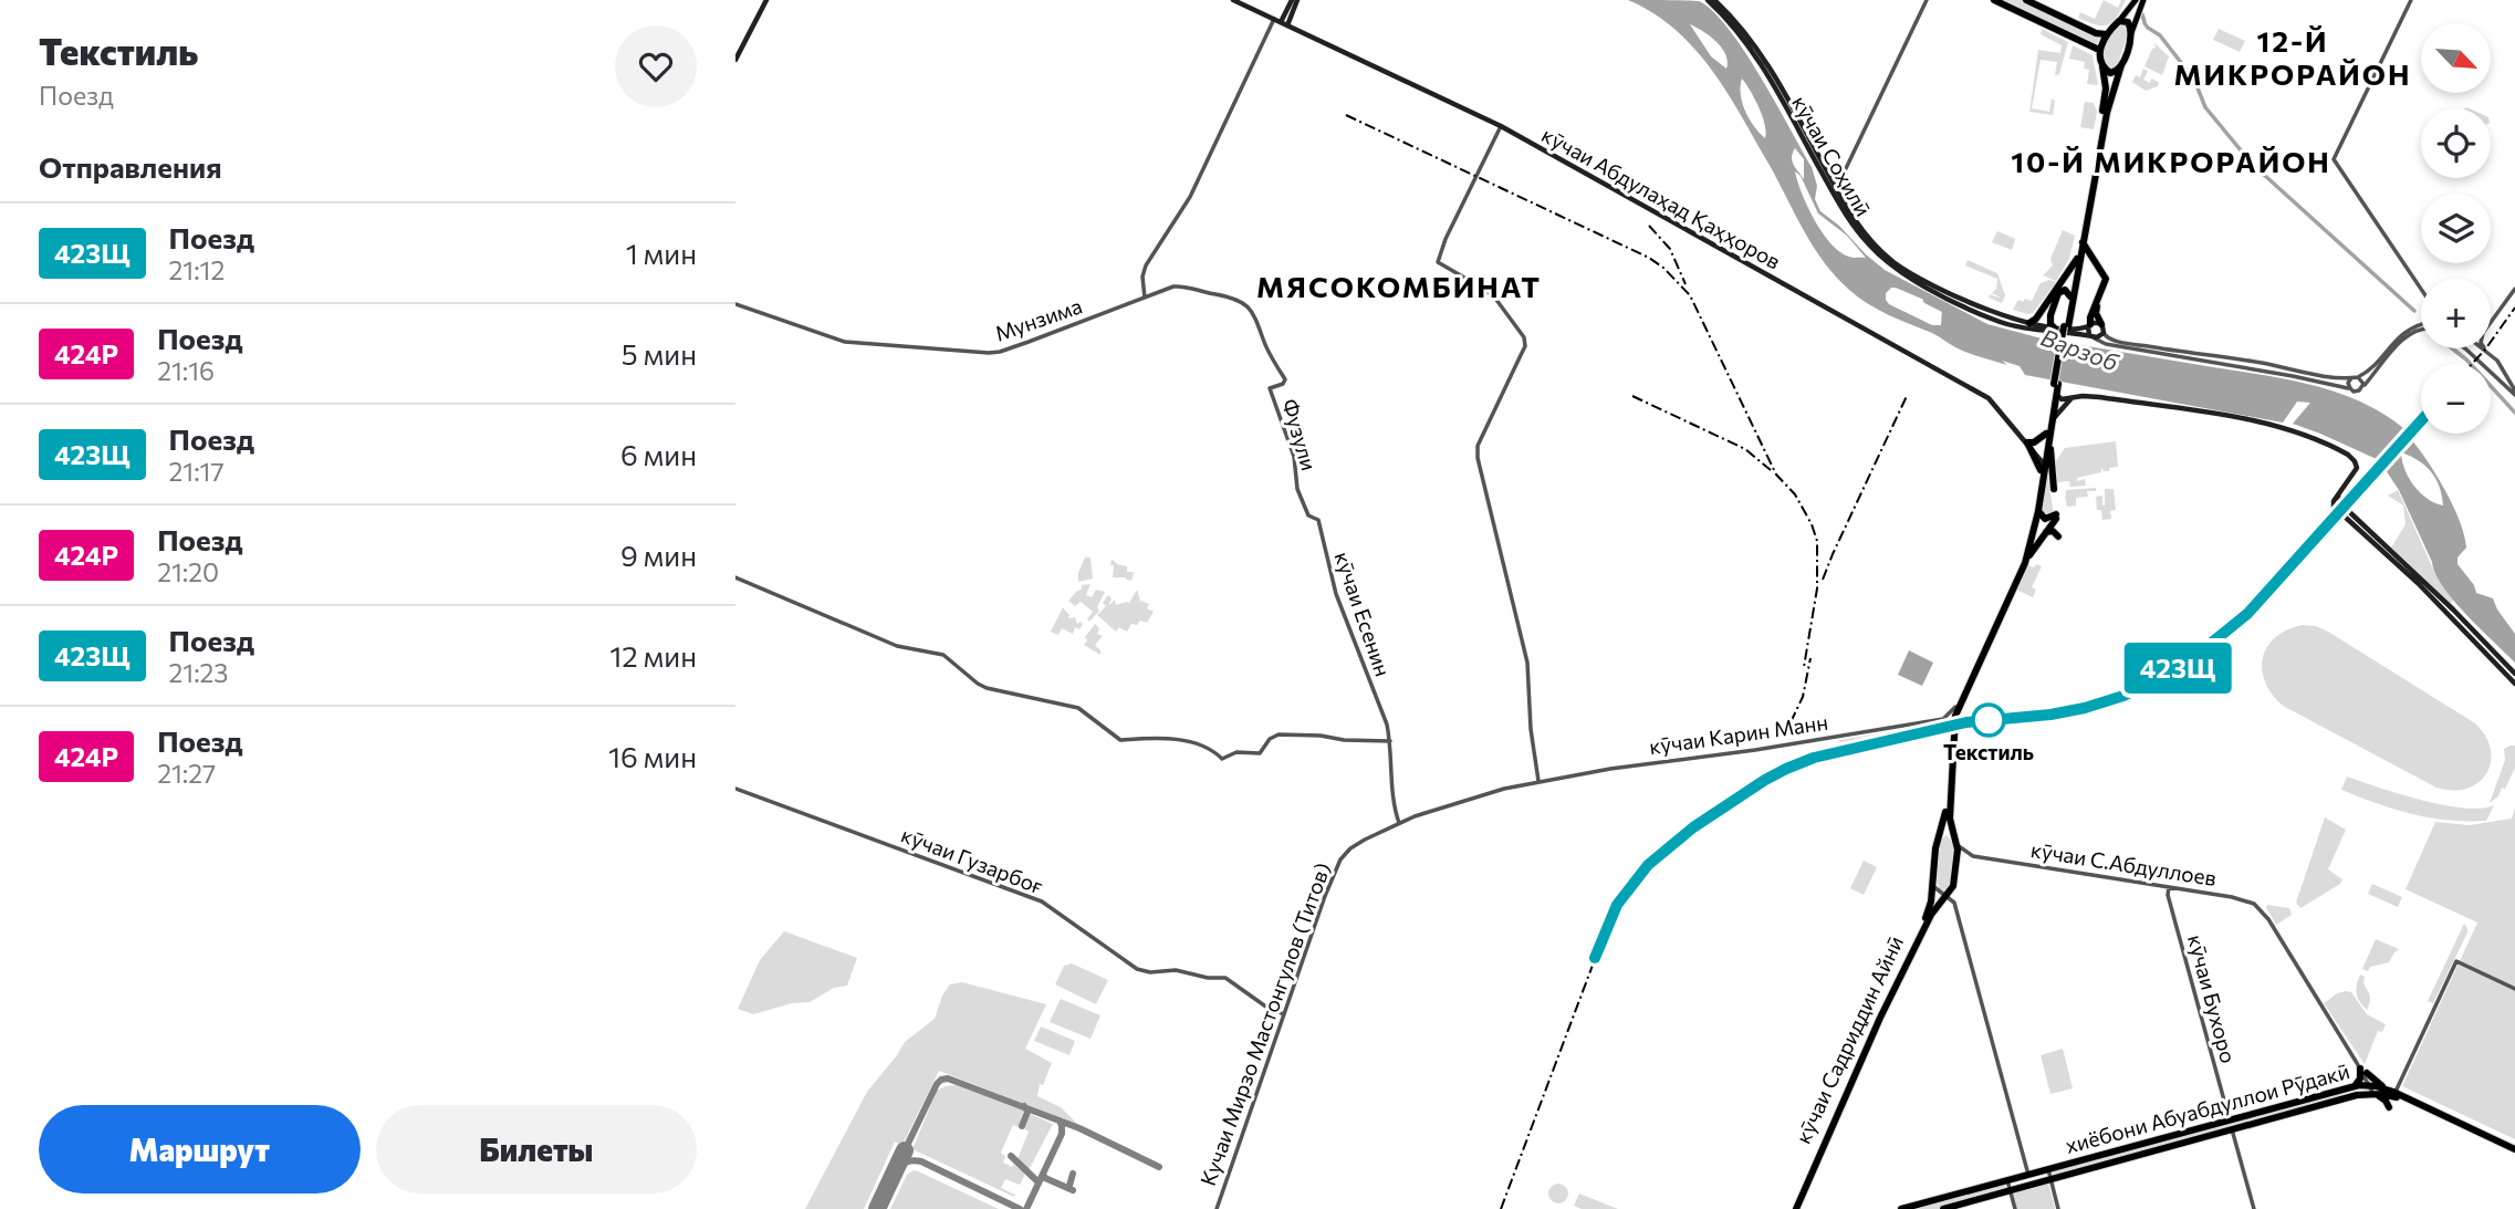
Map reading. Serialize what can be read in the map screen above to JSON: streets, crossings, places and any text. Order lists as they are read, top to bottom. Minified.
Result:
{"streets":{"highway":["кӯчаи Садриддин Айнӣ","хиёбони Абуабдуллои Рӯдакӣ"],"main road":["кӯчаи Соҳилӣ","кӯчаи Абдулаҳад Қаҳҳоров"],"street":["Мунзима","Фузули","кӯчаи Есенин","кӯчаи Карин Манн","кӯчаи Гузарбоғ","кӯчаи С.Абдуллоев","кӯчаи Бухоро","Кучаи Мирзо Мастонгулов (Титов)"]},"crossings":[["Мунзима","Фузули"],["Фузули","кӯчаи Есенин"],["кӯчаи Есенин","кӯчаи Карин Манн"],["кӯчаи Карин Манн","Кучаи Мирзо Мастонгулов (Титов)"],["кӯчаи Карин Манн","кӯчаи Садриддин Айнӣ"],["кӯчаи Гузарбоғ","Кучаи Мирзо Мастонгулов (Титов)"],["кӯчаи С.Абдуллоев","кӯчаи Бухоро"],["кӯчаи С.Абдуллоев","кӯчаи Садриддин Айнӣ"],["кӯчаи С.Абдуллоев","хиёбони Абуабдуллои Рӯдакӣ"],["кӯчаи Бухоро","хиёбони Абуабдуллои Рӯдакӣ"]],"districts":["12-Й МИКРОРАЙОН","10-Й МИКРОРАЙОН","МЯСОКОМБИНАТ"],"water":["Варзоб"],"places":["Текстиль"],"north":"bottom right","page":{"heading":[["Текстиль","Поезд"],"Отправления"],"on_map":"423Щ","map_buttons":["+","−"],"list":[{"mark":"423Щ","name":"Поезд","note":"21:12","value":"1 мин"},{"mark":"424Р","name":"Поезд","note":"21:16","value":"5 мин"},{"mark":"423Щ","name":"Поезд","note":"21:17","value":"6 мин"},{"mark":"424Р","name":"Поезд","note":"21:20","value":"9 мин"},{"mark":"423Щ","name":"Поезд","note":"21:23","value":"12 мин"},{"mark":"424Р","name":"Поезд","note":"21:27","value":"16 мин"}],"buttons":["Маршрут","Билеты"]}}
